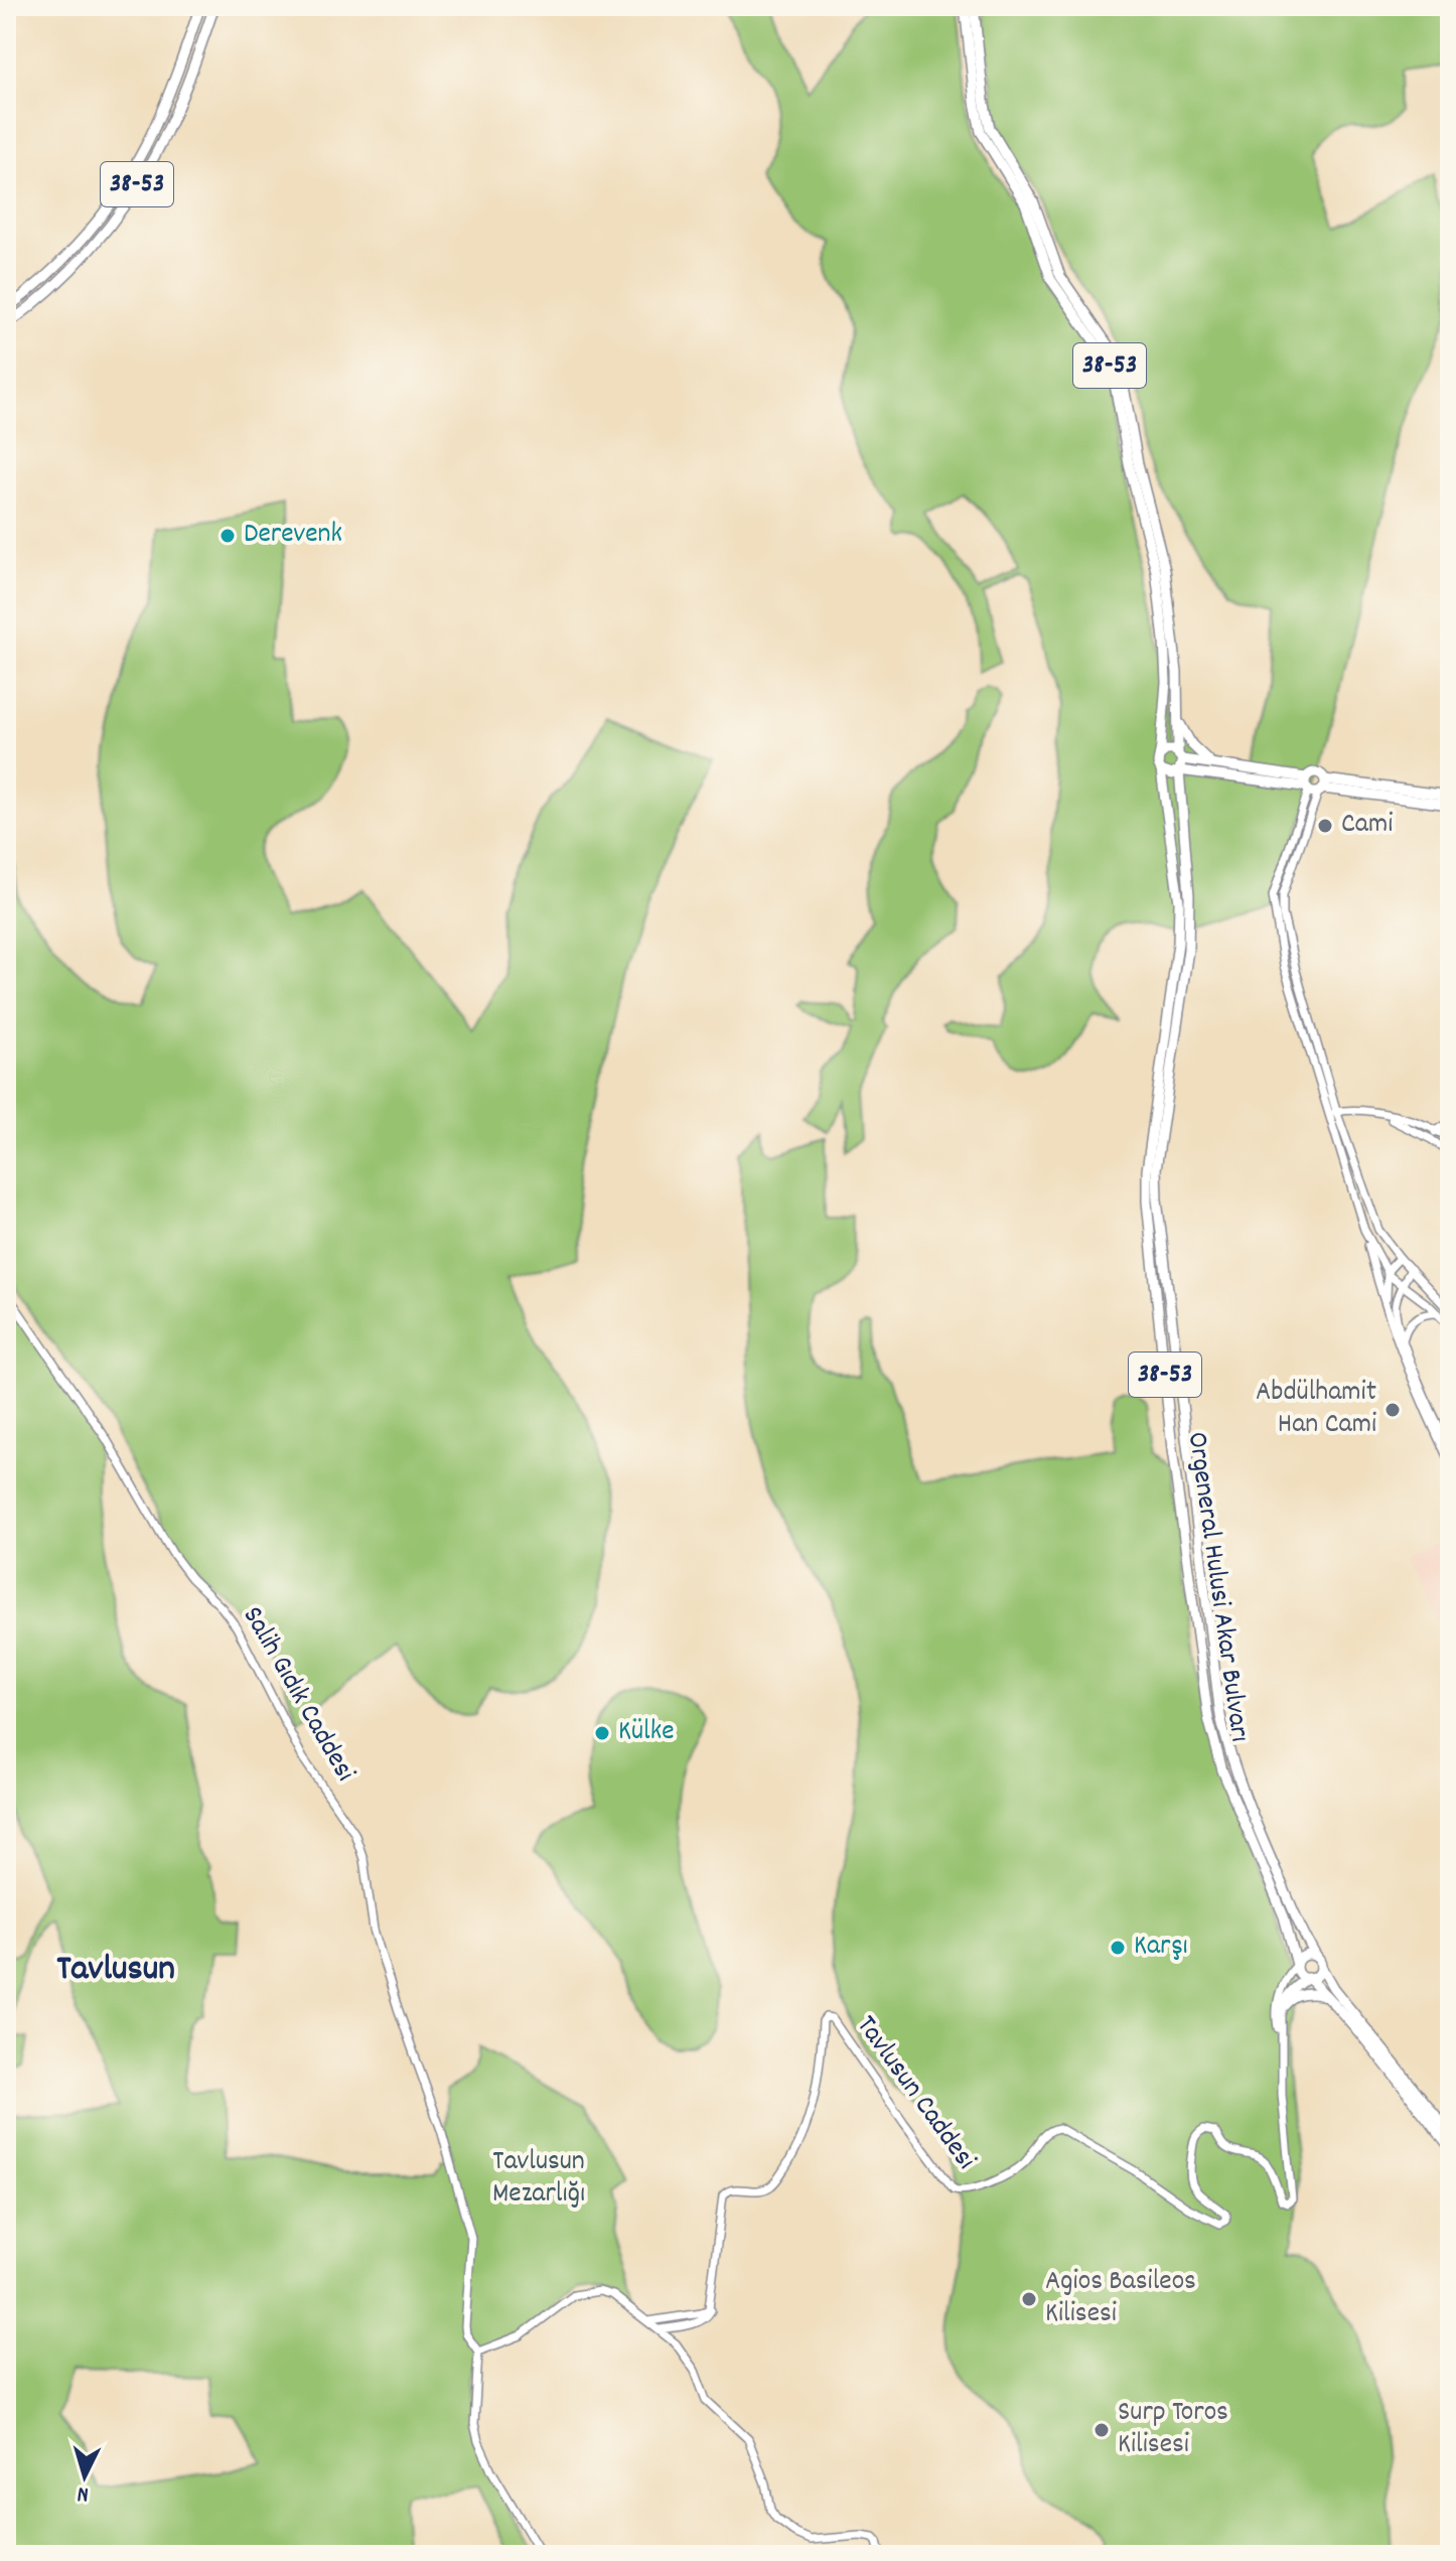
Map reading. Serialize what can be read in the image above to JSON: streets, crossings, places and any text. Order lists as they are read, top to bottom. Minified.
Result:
{"streets":{"main road":["38-53","Orgeneral Hulusi Akar Bulvarı"],"street":["Salih Gıdık Caddesi","Tavlusun Caddesi"]},"crossings":[["38-53","Orgeneral Hulusi Akar Bulvarı"],["Orgeneral Hulusi Akar Bulvarı","Tavlusun Caddesi"]],"districts":["Tavlusun"],"parks":["Tavlusun Mezarlığı"],"places":["Derevenk","Cami","Abdülhamit Han Cami","Külke","Karşı","Agios Basileos Kilisesi","Surp Toros Kilisesi"],"north":"bottom"}
